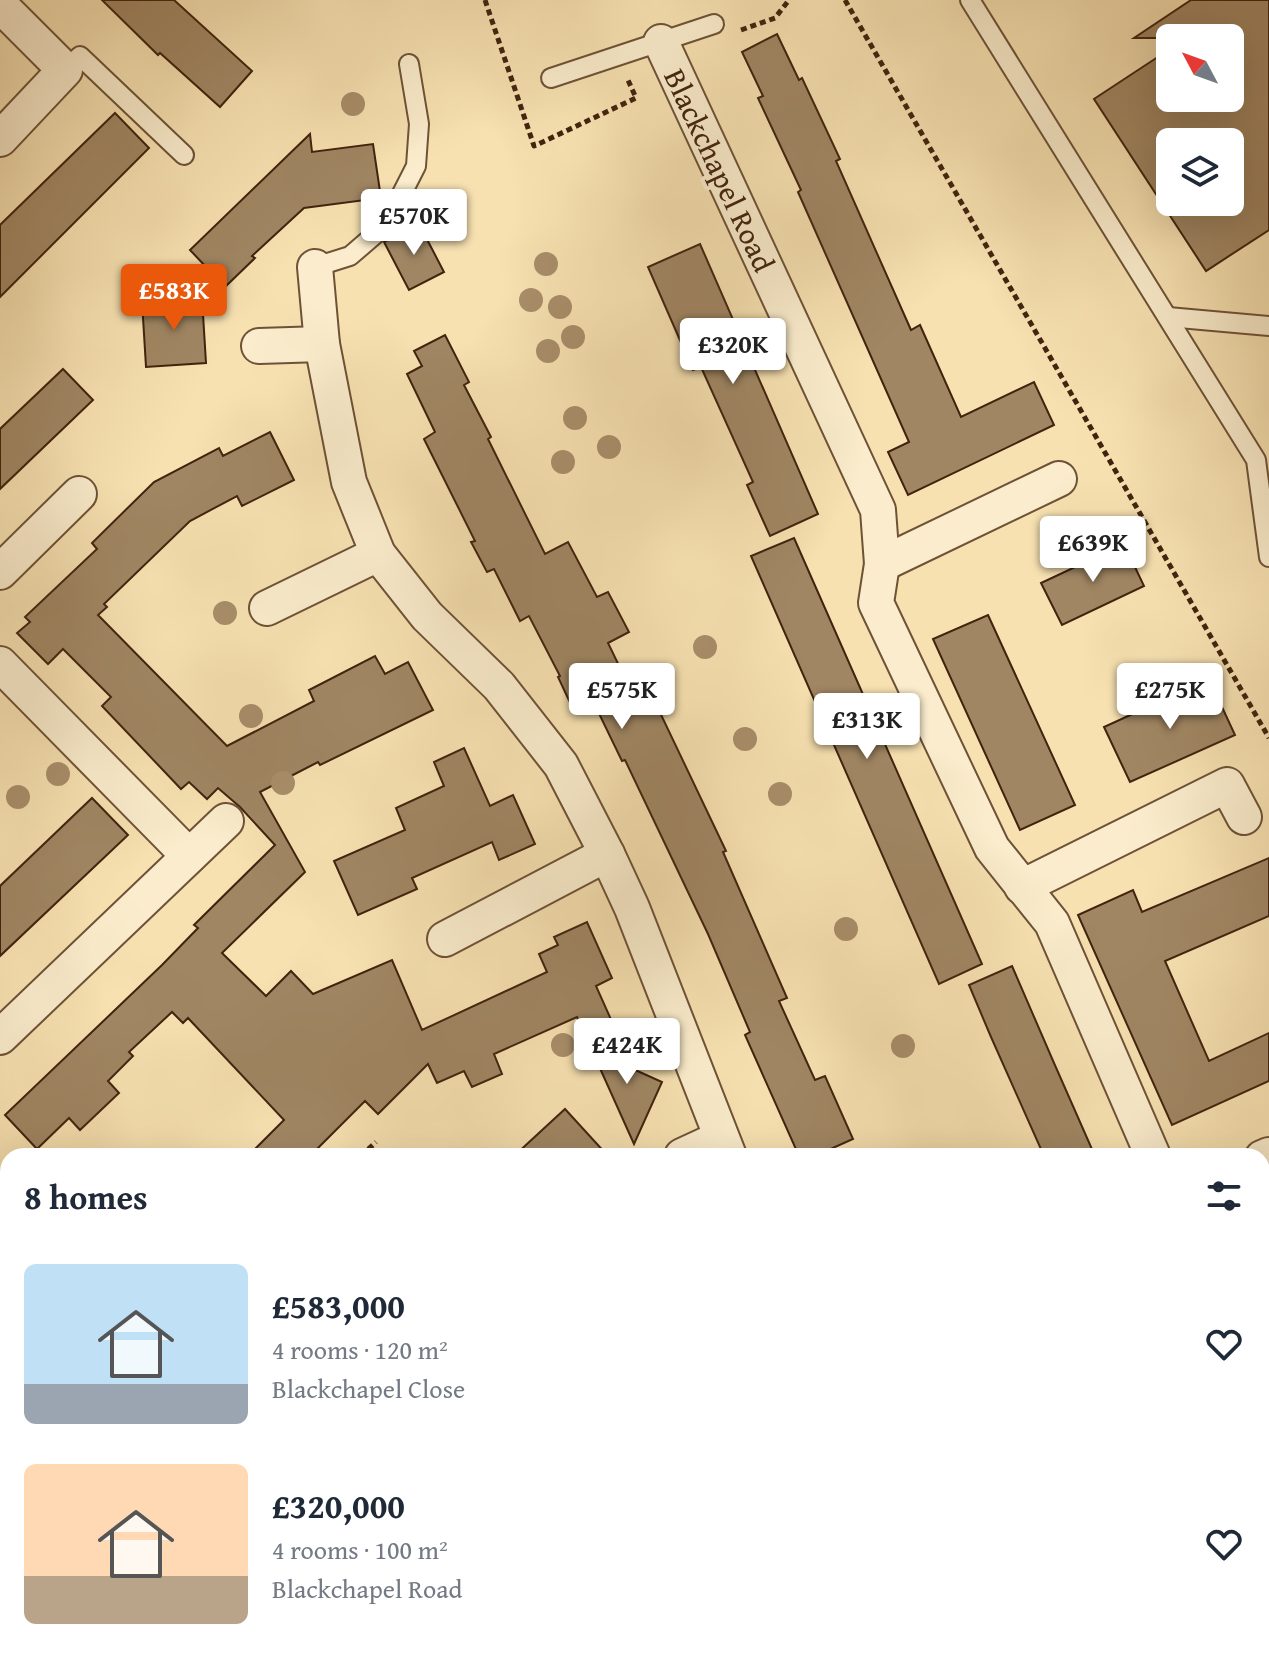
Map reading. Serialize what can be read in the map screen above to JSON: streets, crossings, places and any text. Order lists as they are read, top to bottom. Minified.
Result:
{"streets":{"street":["Blackchapel Road"]},"north":"top left","page":{"price":["£570K","£583K","£320K","£639K","£575K","£275K","£313K","£424K"],"heading":"8 homes","list":[{"name":"£583,000","note":"4 rooms · 120 m² · Blackchapel Close"},{"name":"£320,000","note":"4 rooms · 100 m² · Blackchapel Road"}]}}
